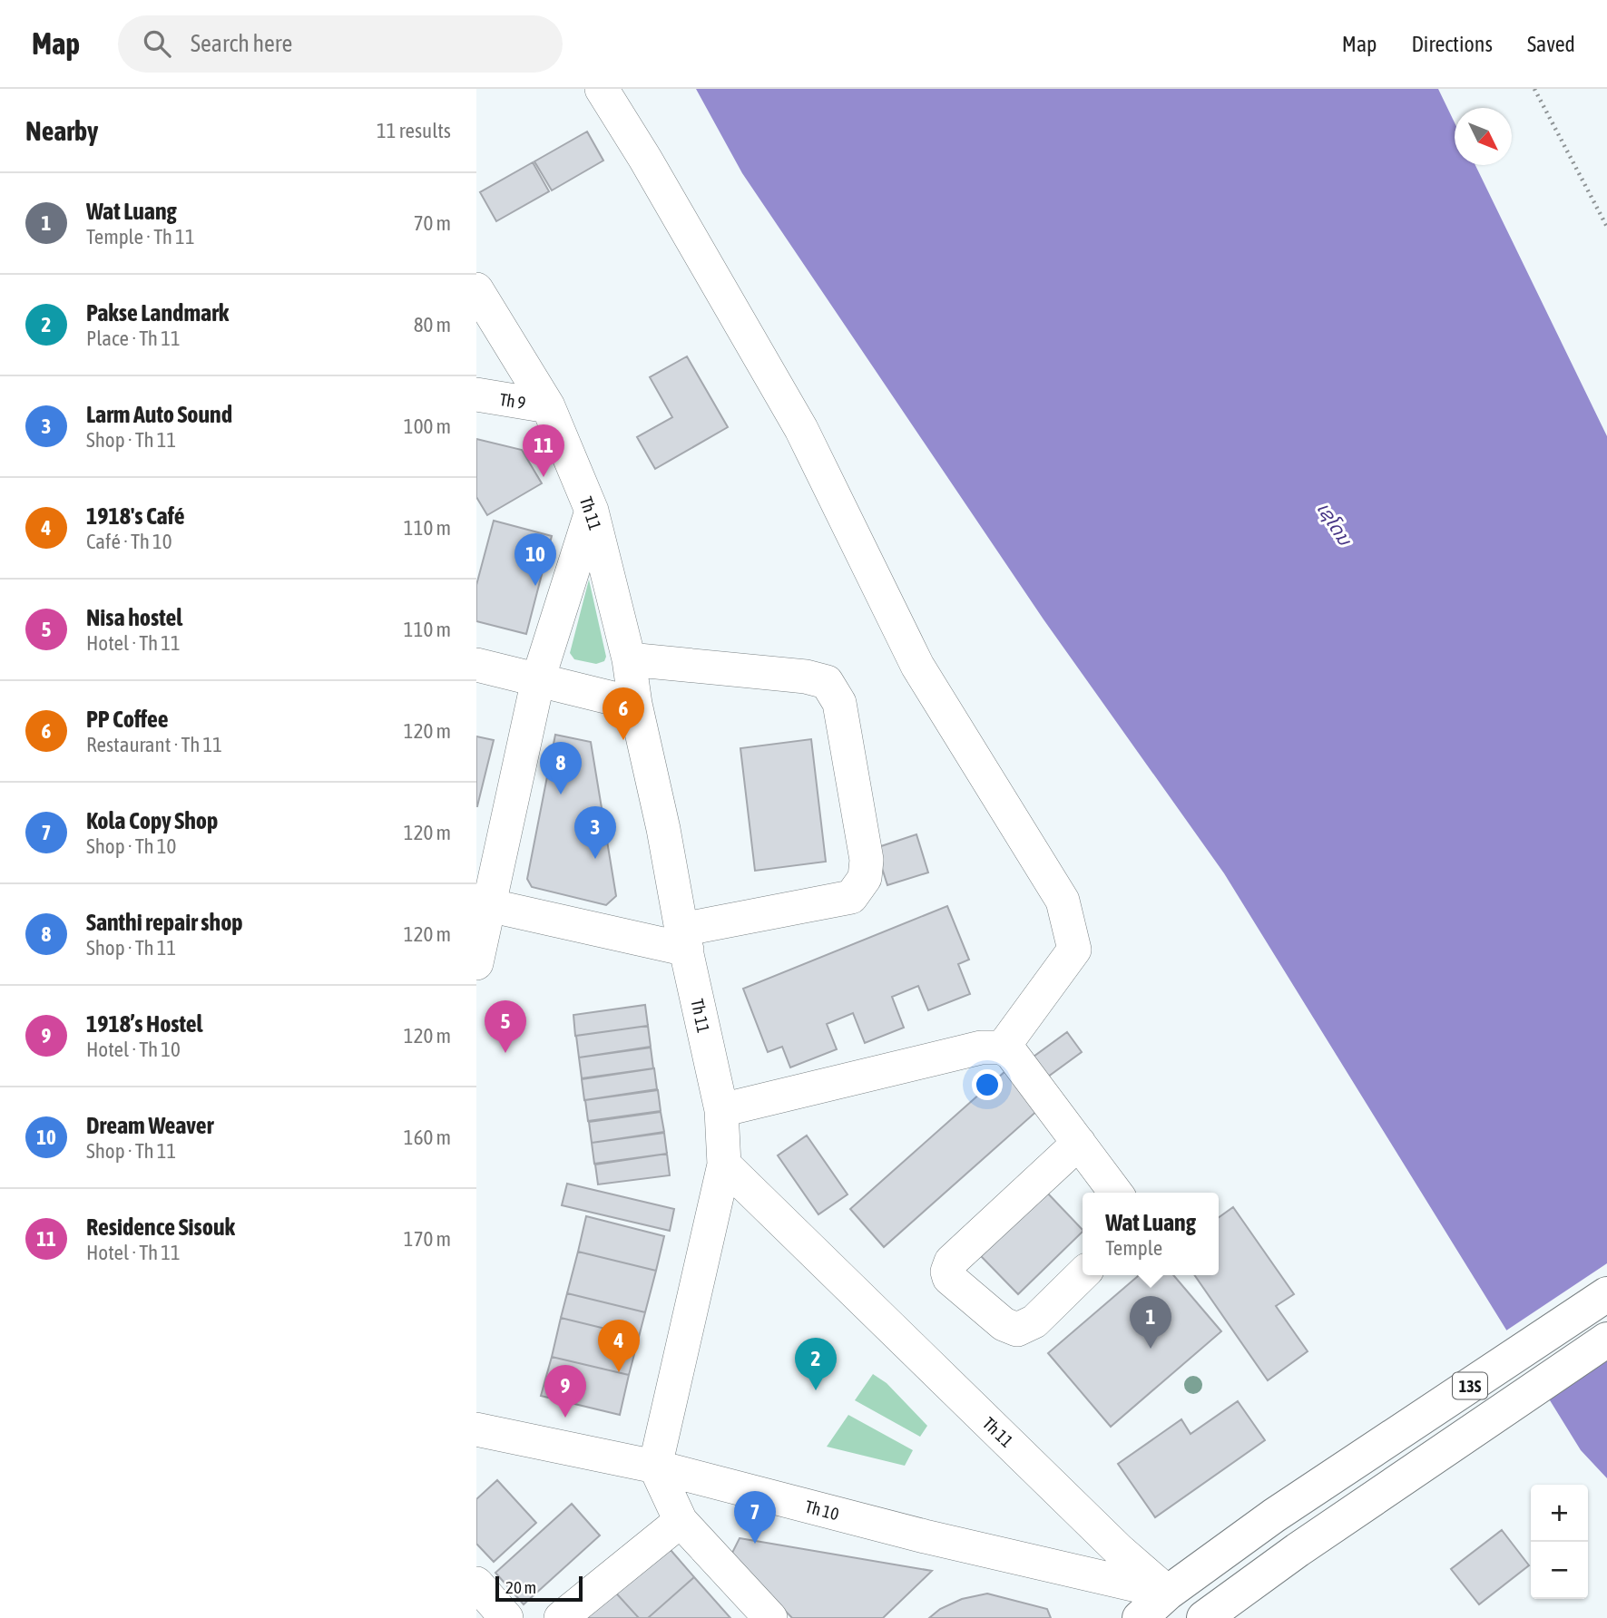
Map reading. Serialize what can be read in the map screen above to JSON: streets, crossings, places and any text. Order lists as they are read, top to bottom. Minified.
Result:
{"streets":{"highway":["13S"],"street":["Th 9","Th 11","Th 10"]},"crossings":[["Th 9","Th 11"],["Th 11","13S"],["Th 11","Th 10"],["13S","Th 10"]],"water":["ເຊໂດນ"],"scale_bar":"20 m","north":"bottom right","page":{"header":"Map","search":"Search here","nav":["Map","Directions","Saved"],"heading":["Nearby","11 results"],"list":[{"mark":"1","name":"Wat Luang","note":"Temple · Th 11","value":"70 m"},{"mark":"2","name":"Pakse Landmark","note":"Place · Th 11","value":"80 m"},{"mark":"3","name":"Larm Auto Sound","note":"Shop · Th 11","value":"100 m"},{"mark":"4","name":"1918's Café","note":"Café · Th 10","value":"110 m"},{"mark":"5","name":"Nisa hostel","note":"Hotel · Th 11","value":"110 m"},{"mark":"6","name":"PP Coffee","note":"Restaurant · Th 11","value":"120 m"},{"mark":"7","name":"Kola Copy Shop","note":"Shop · Th 10","value":"120 m"},{"mark":"8","name":"Santhi repair shop","note":"Shop · Th 11","value":"120 m"},{"mark":"9","name":"1918’s Hostel","note":"Hotel · Th 10","value":"120 m"},{"mark":"10","name":"Dream Weaver","note":"Shop · Th 11","value":"160 m"},{"mark":"11","name":"Residence Sisouk","note":"Hotel · Th 11","value":"170 m"}],"pins":["11","10","6","8","3","5","1","4","2","9","7"],"popup":["Wat Luang","Temple"],"map_buttons":["+","−"],"scale":"20 m"}}
